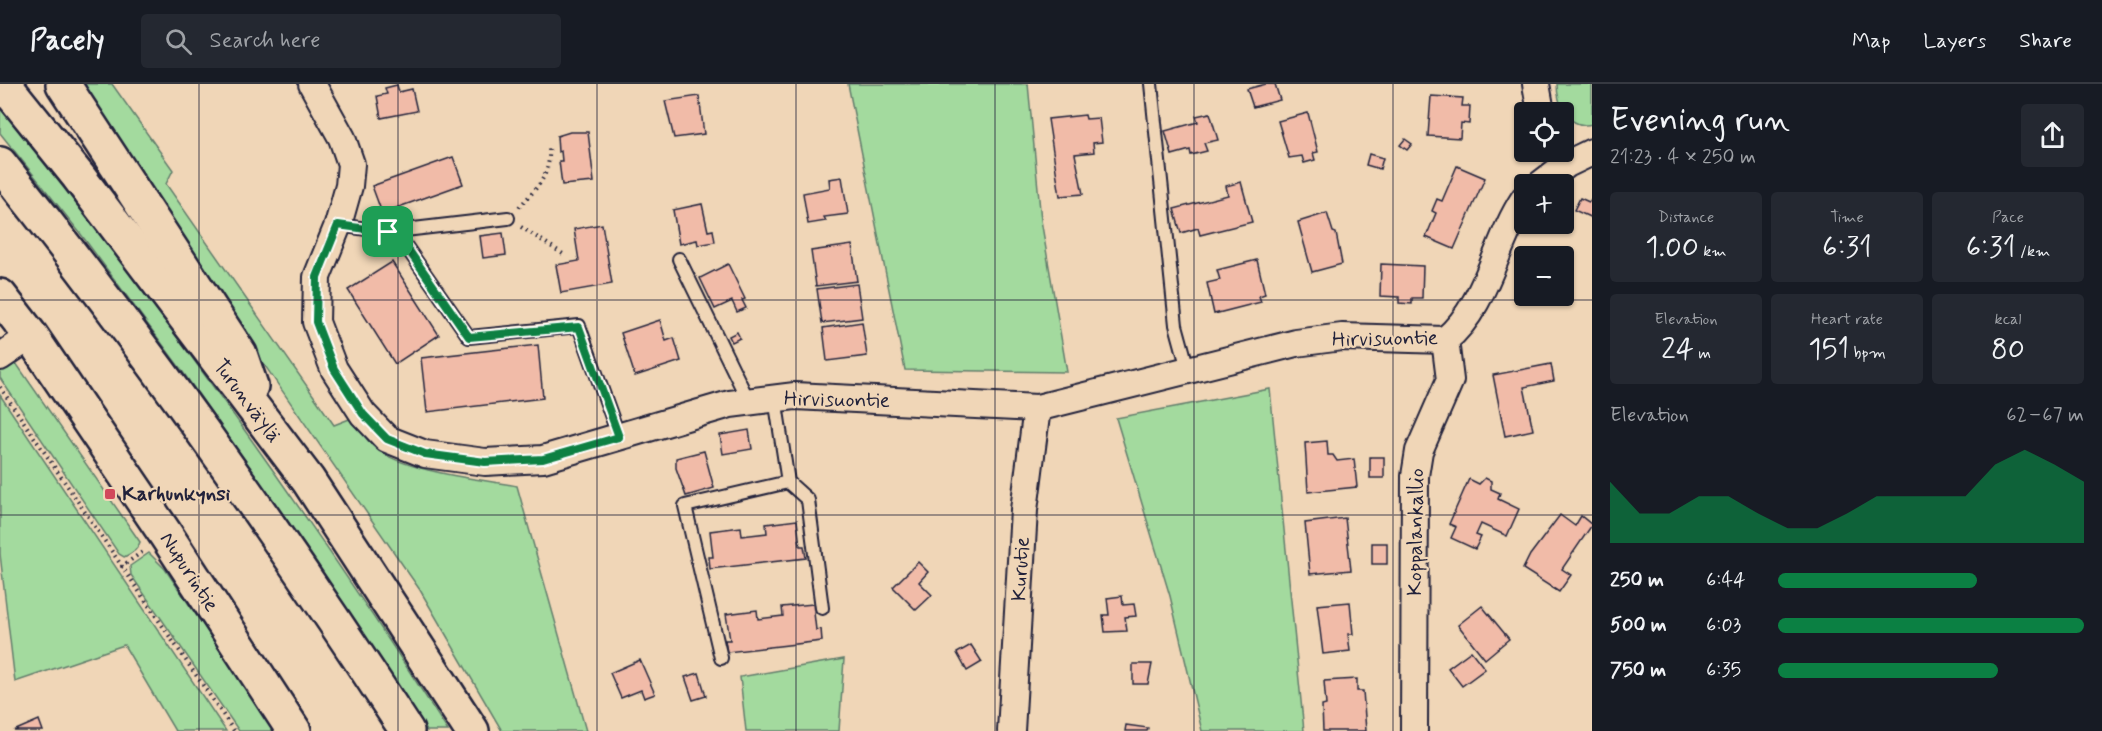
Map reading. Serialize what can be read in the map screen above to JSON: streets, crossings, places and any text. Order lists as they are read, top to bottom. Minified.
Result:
{"streets":{"main road":["Turunväylä","Nupurintie"],"street":["Hirvisuontie","Koppalankallio","Kurutie"]},"crossings":[["Hirvisuontie","Koppalankallio"],["Hirvisuontie","Kurutie"]],"places":{"transit":["Karhunkynsi"]},"page":{"header":"Pacely","search":"Search here","nav":["Map","Layers","Share"],"heading":["Evening run","21:23 · 4 × 250 m"],"map_buttons":["+","−"],"stats":[["Distance","1.00 km"],["Time","6:31"],["Pace","6:31 /km"],["Elevation","24 m"],["Heart rate","151 bpm"],["kcal","80"]],"chart":["Elevation","62–67 m"],"list":[{"name":"250 m","note":"6:44"},{"name":"500 m","note":"6:03"},{"name":"750 m","note":"6:35"}]}}
